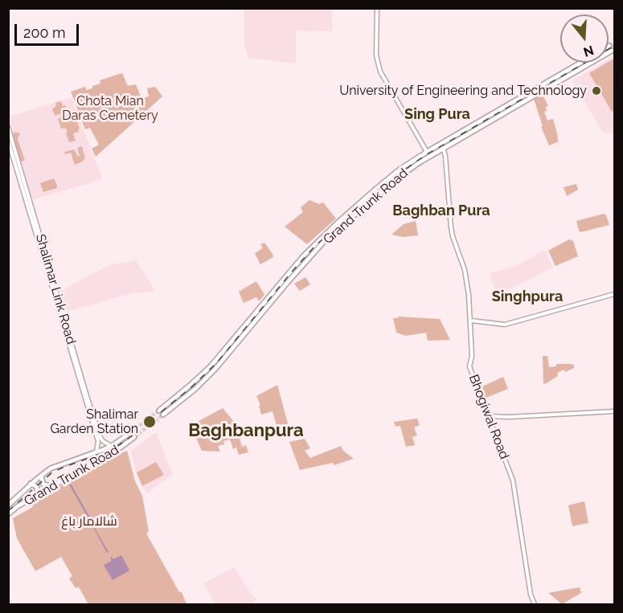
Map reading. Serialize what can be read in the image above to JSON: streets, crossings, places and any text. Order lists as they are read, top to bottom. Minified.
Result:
{"streets":{"main road":["Grand Trunk Road","Shalimar Link Road","Bhogiwal Road"]},"crossings":[["Grand Trunk Road","Shalimar Link Road"],["Grand Trunk Road","Bhogiwal Road"]],"districts":["Sing Pura","Baghban Pura","Singhpura","Baghbanpura"],"parks":["Chota Mian Daras Cemetery","شالامار باغ"],"places":["University of Engineering and Technology","Shalimar Garden Station"],"scale_bar":"200 m","north":"bottom"}
